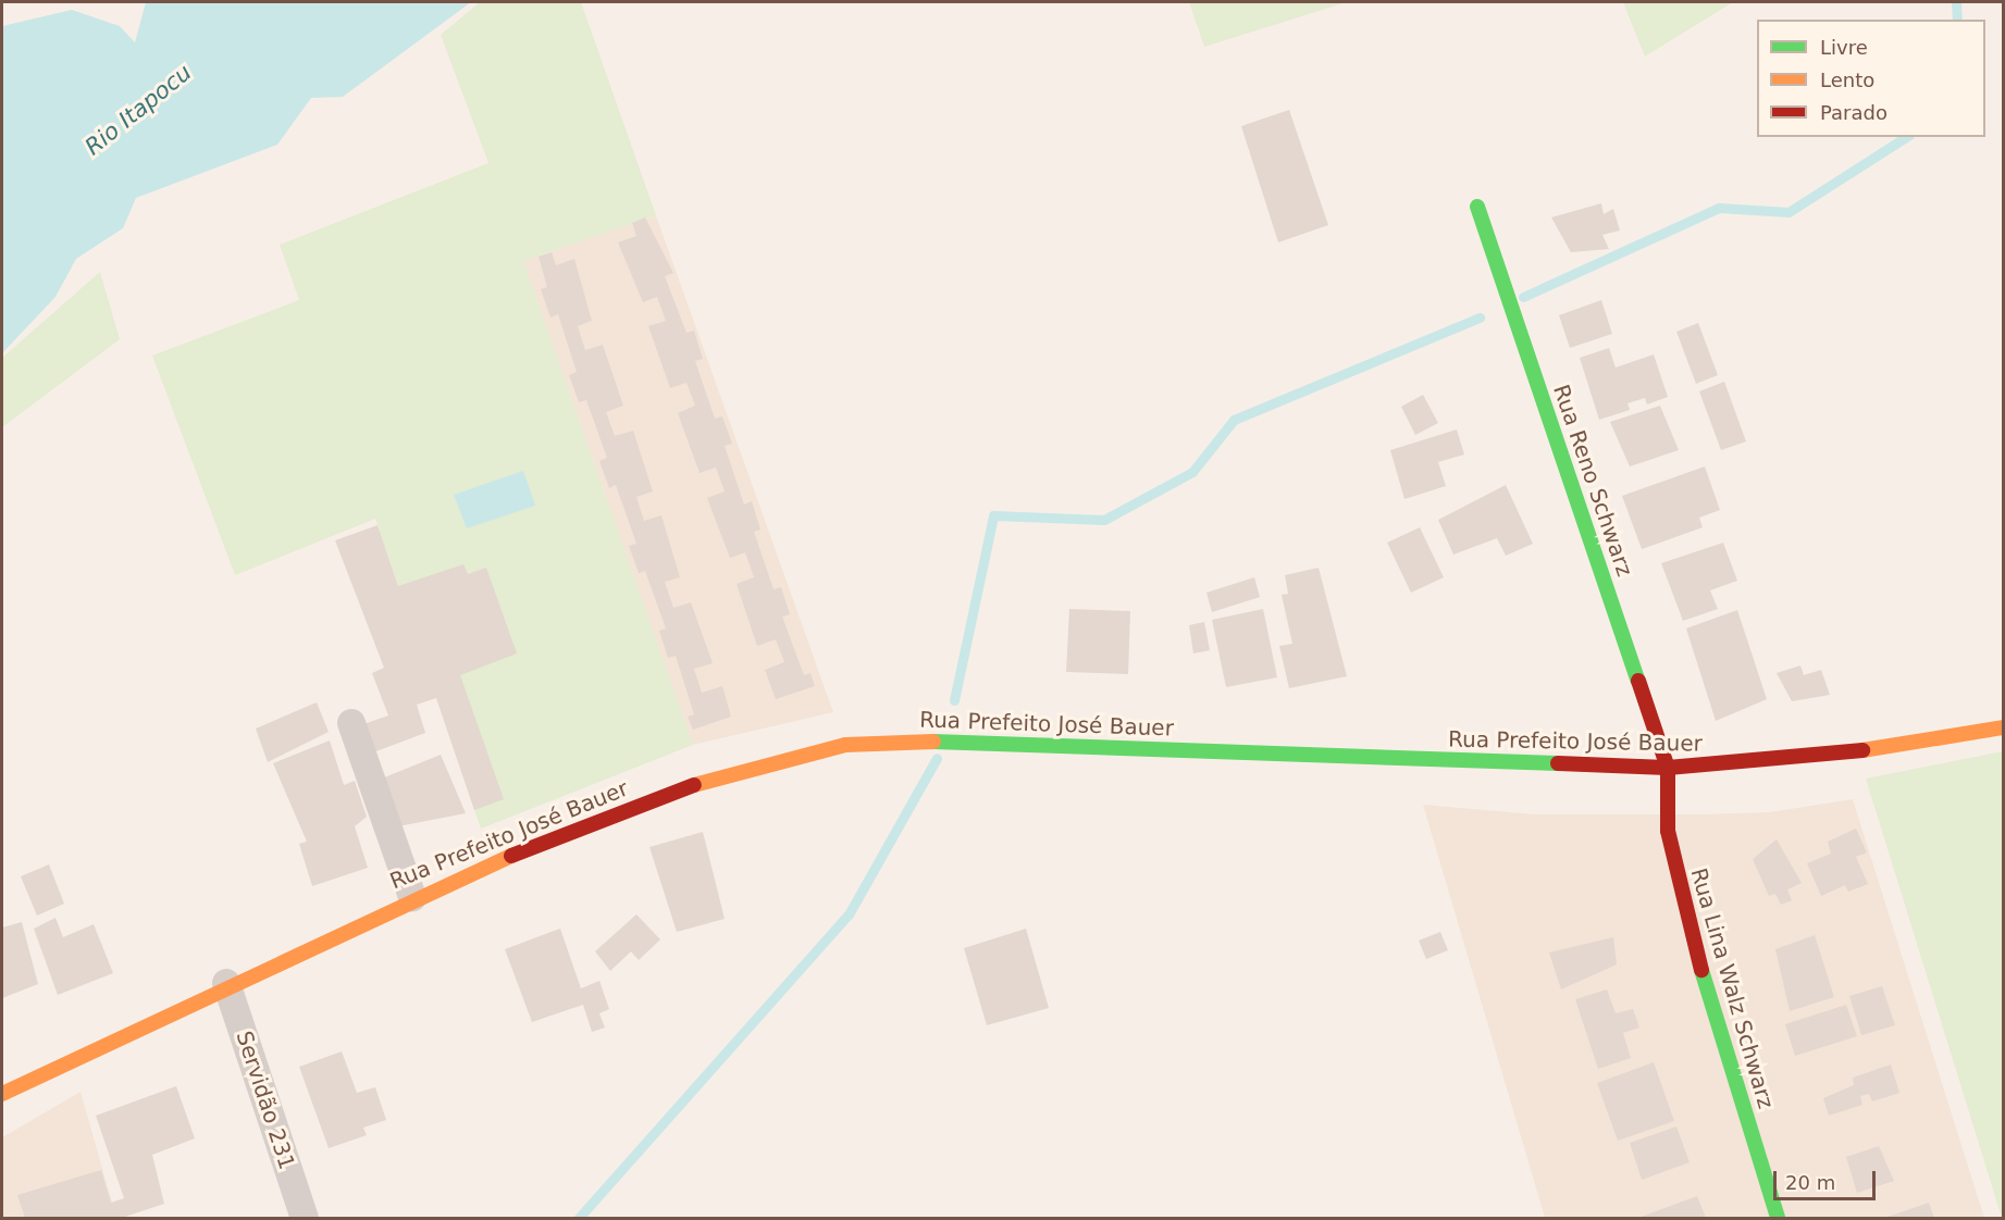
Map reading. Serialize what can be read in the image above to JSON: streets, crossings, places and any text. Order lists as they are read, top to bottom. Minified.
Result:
{"streets":{"street":["Rua Reno Schwarz","Rua Prefeito José Bauer","Rua Lina Walz Schwarz","Servidão 231"]},"crossings":[["Rua Reno Schwarz","Rua Prefeito José Bauer"],["Rua Reno Schwarz","Rua Lina Walz Schwarz"],["Rua Prefeito José Bauer","Rua Lina Walz Schwarz"],["Rua Prefeito José Bauer","Servidão 231"]],"water":["Rio Itapocu"],"legend":["Livre","Lento","Parado"],"scale_bar":"20 m"}
